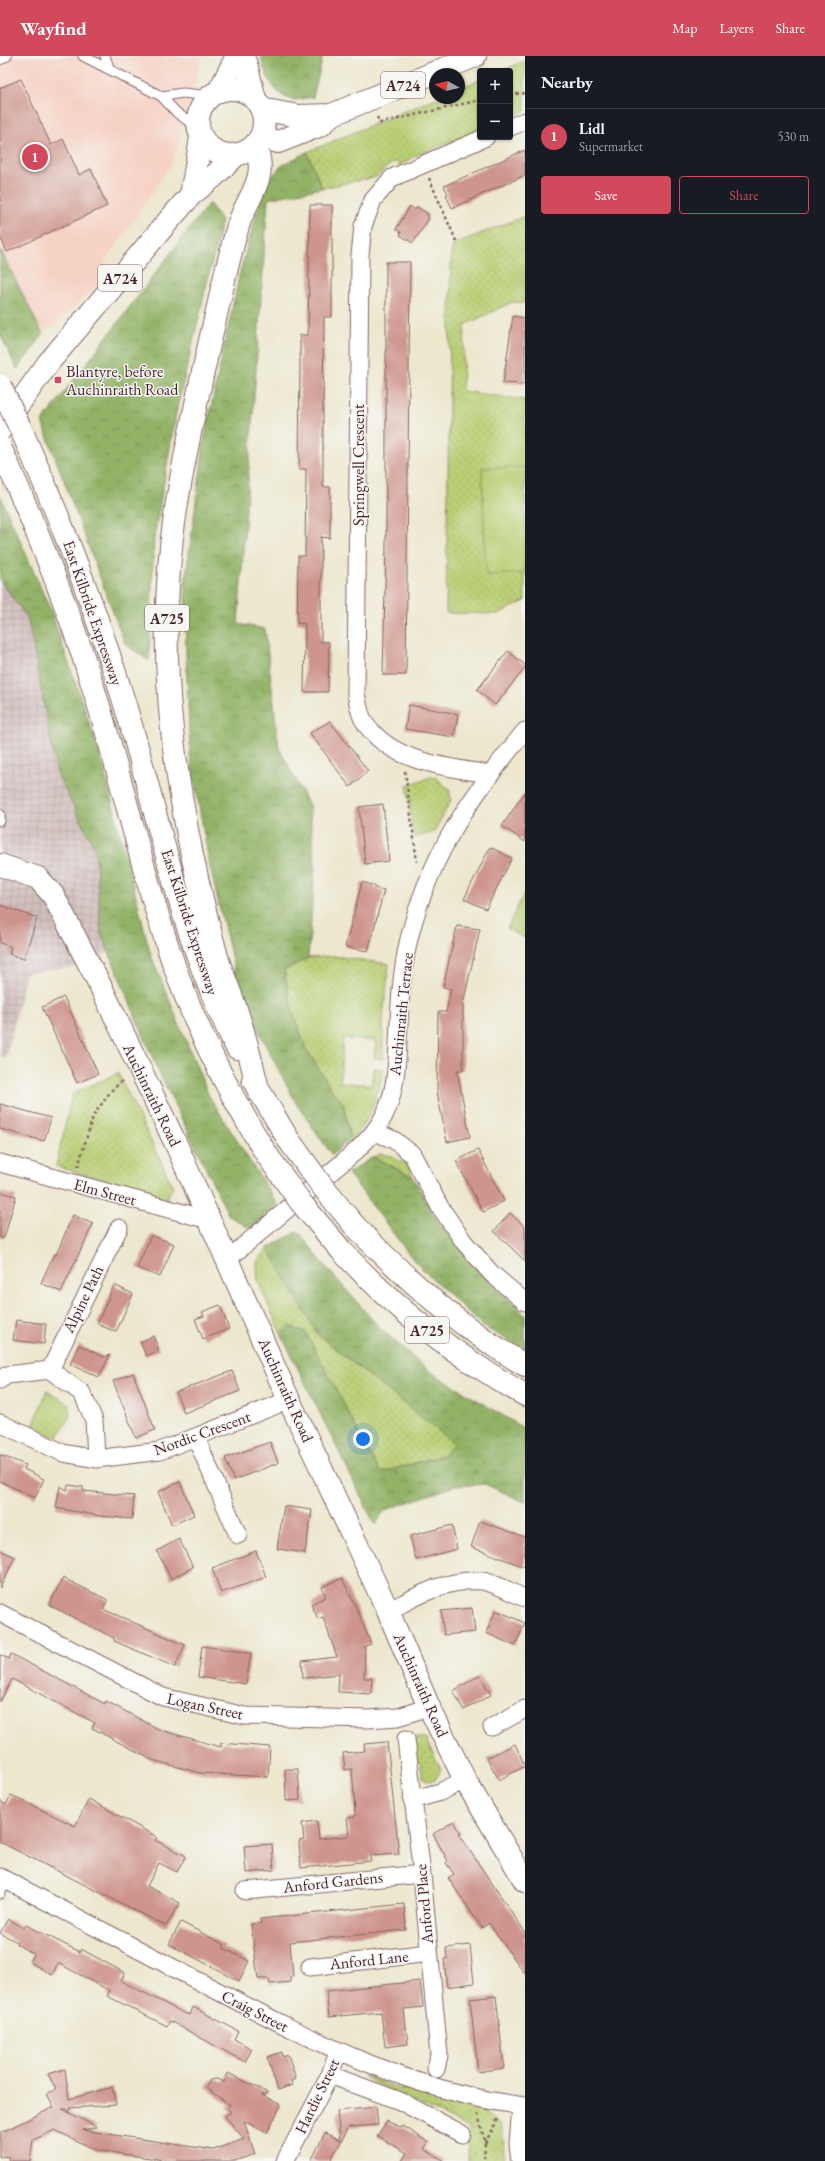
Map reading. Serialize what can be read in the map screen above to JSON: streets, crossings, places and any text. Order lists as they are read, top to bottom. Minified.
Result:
{"streets":{"main road":["A724","East Kilbride Expressway","A725","Auchinraith Road"],"street":["Springwell Crescent","Auchinraith Terrace","Elm Street","Alpine Path","Nordic Crescent","Logan Street","Anford Gardens","Anford Place","Anford Lane","Craig Street","Hardie Street"]},"crossings":[["A724","A725"],["Springwell Crescent","Auchinraith Terrace"],["East Kilbride Expressway","A725"],["Auchinraith Terrace","Auchinraith Road"],["Auchinraith Road","Elm Street"],["Auchinraith Road","Nordic Crescent"],["Auchinraith Road","Logan Street"],["Anford Gardens","Anford Place"],["Anford Place","Anford Lane"],["Craig Street","Hardie Street"]],"places":{"transit":["Blantyre, before Auchinraith Road"]},"north":"left","page":{"header":"Wayfind","nav":["Map","Layers","Share"],"heading":"Nearby","map_buttons":["+","−"],"list":[{"mark":"1","name":"Lidl","note":"Supermarket","value":"530 m"}],"pins":"1","buttons":["Save","Share"]}}
